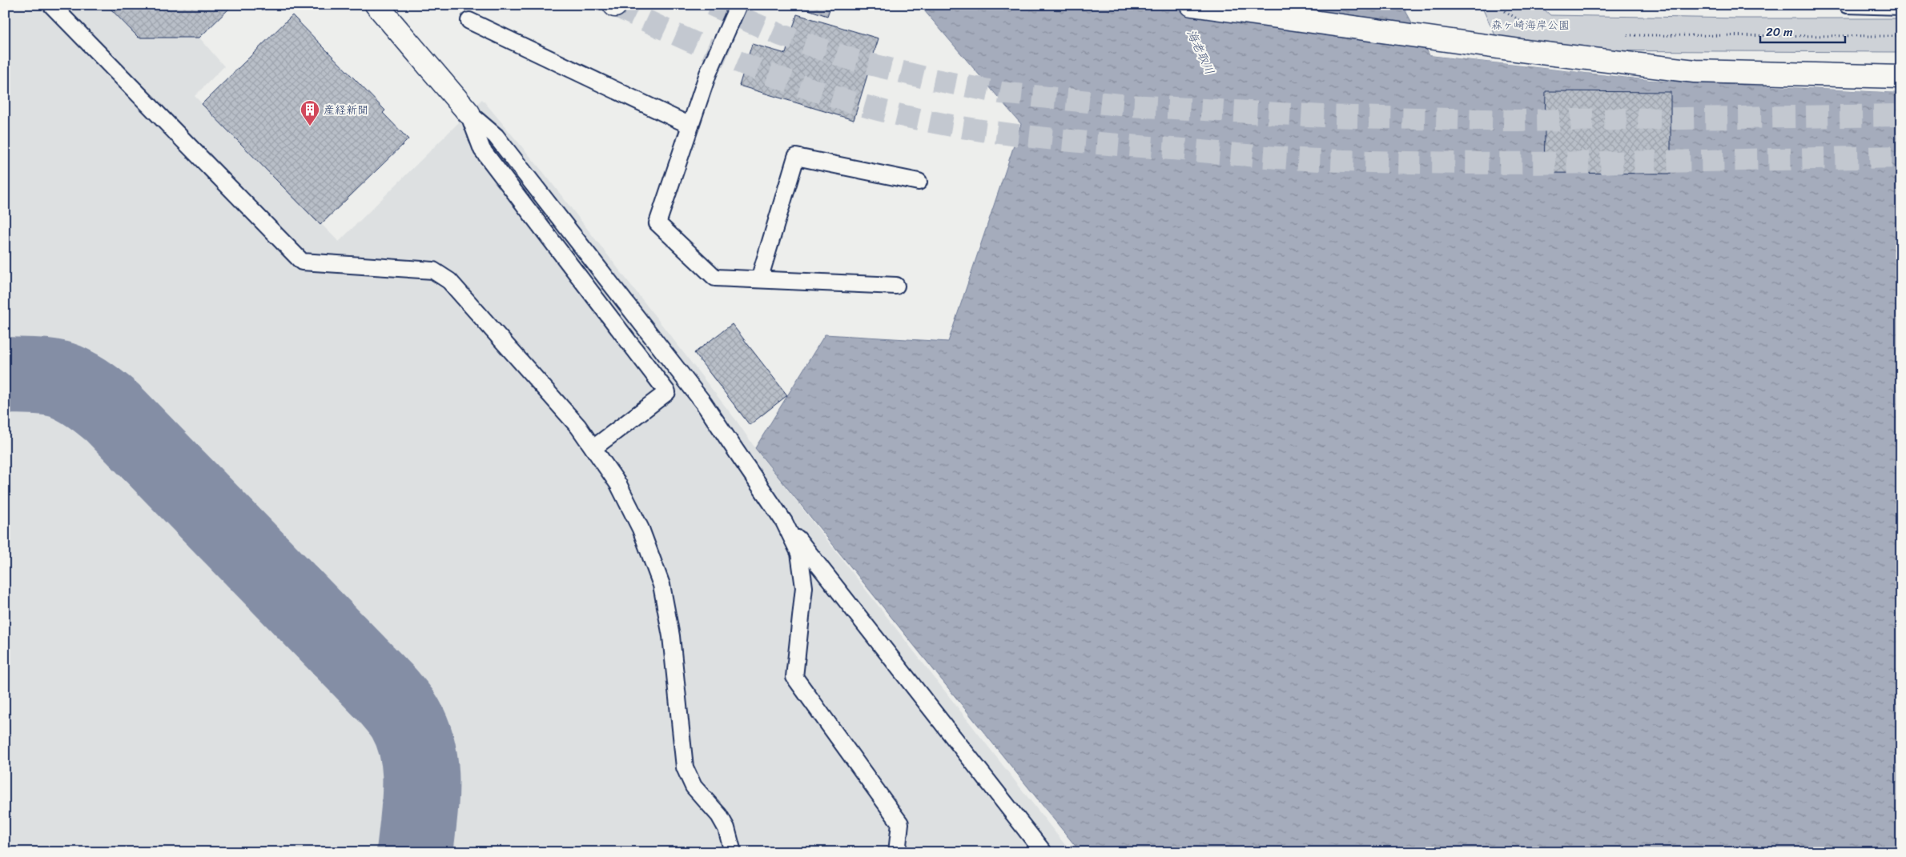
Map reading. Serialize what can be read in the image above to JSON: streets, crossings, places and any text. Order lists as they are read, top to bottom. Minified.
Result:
{"water":["海老取川"],"parks":["森ヶ崎海岸公園"],"places":{"building":["産経新聞"]},"scale_bar":"20 m"}
